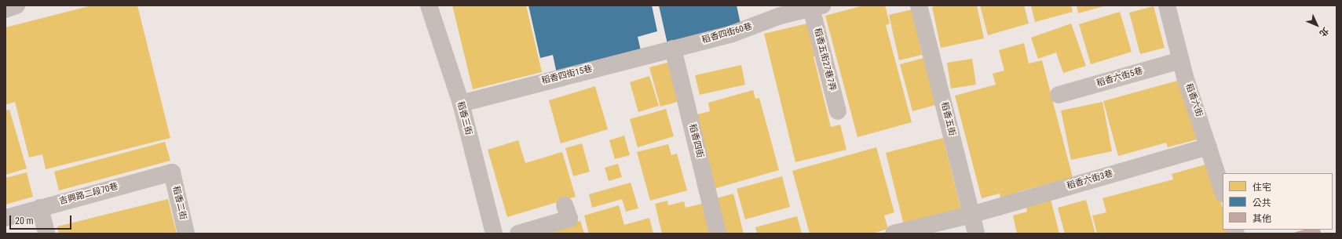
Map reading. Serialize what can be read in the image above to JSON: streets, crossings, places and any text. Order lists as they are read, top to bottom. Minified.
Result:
{"streets":{"street":["稻香四街60巷","稻香五街27巷7弄","稻香四街15巷","稻香六街5巷","稻香六街","稻香三街","稻香五街","稻香四街","稻香六街3巷","吉興路二段70巷","稻香二街"]},"crossings":[["稻香四街60巷","稻香五街27巷7弄"],["稻香四街60巷","稻香四街15巷"],["稻香四街60巷","稻香四街"],["稻香四街15巷","稻香三街"],["稻香四街15巷","稻香四街"],["稻香六街5巷","稻香六街"],["稻香六街","稻香六街3巷"],["稻香五街","稻香六街3巷"],["吉興路二段70巷","稻香二街"]],"legend":["住宅","公共","其他"],"scale_bar":"20 m","north":"bottom right"}
